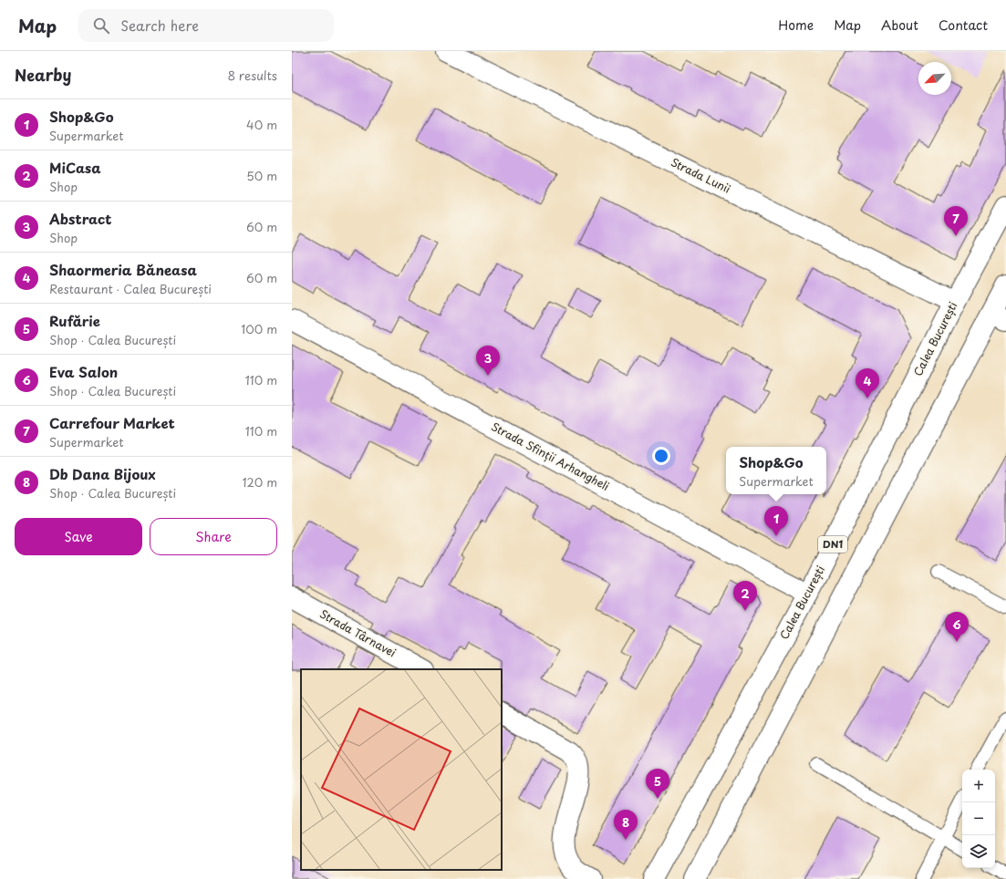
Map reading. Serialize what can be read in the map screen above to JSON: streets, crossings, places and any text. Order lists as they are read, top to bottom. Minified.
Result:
{"streets":{"street":["Strada Lunii","Calea București","Strada Sfinții Arhangheli","DN1","Strada Târnavei"]},"crossings":[["Strada Lunii","Calea București"],["Calea București","Strada Sfinții Arhangheli"]],"north":"bottom left","page":{"header":"Map","search":"Search here","nav":["Home","Map","About","Contact"],"heading":["Nearby","8 results"],"list":[{"mark":"1","name":"Shop&Go","note":"Supermarket","value":"40 m"},{"mark":"2","name":"MiCasa","note":"Shop","value":"50 m"},{"mark":"3","name":"Abstract","note":"Shop","value":"60 m"},{"mark":"4","name":"Shaormeria Băneasa","note":"Restaurant · Calea București","value":"60 m"},{"mark":"5","name":"Rufărie","note":"Shop · Calea București","value":"100 m"},{"mark":"6","name":"Eva Salon","note":"Shop · Calea București","value":"110 m"},{"mark":"7","name":"Carrefour Market","note":"Supermarket","value":"110 m"},{"mark":"8","name":"Db Dana Bijoux","note":"Shop · Calea București","value":"120 m"}],"pins":["7","3","4","1","2","6","5","8"],"popup":["Shop&Go","Supermarket"],"buttons":["Save","Share"],"map_buttons":["+","−"]}}
